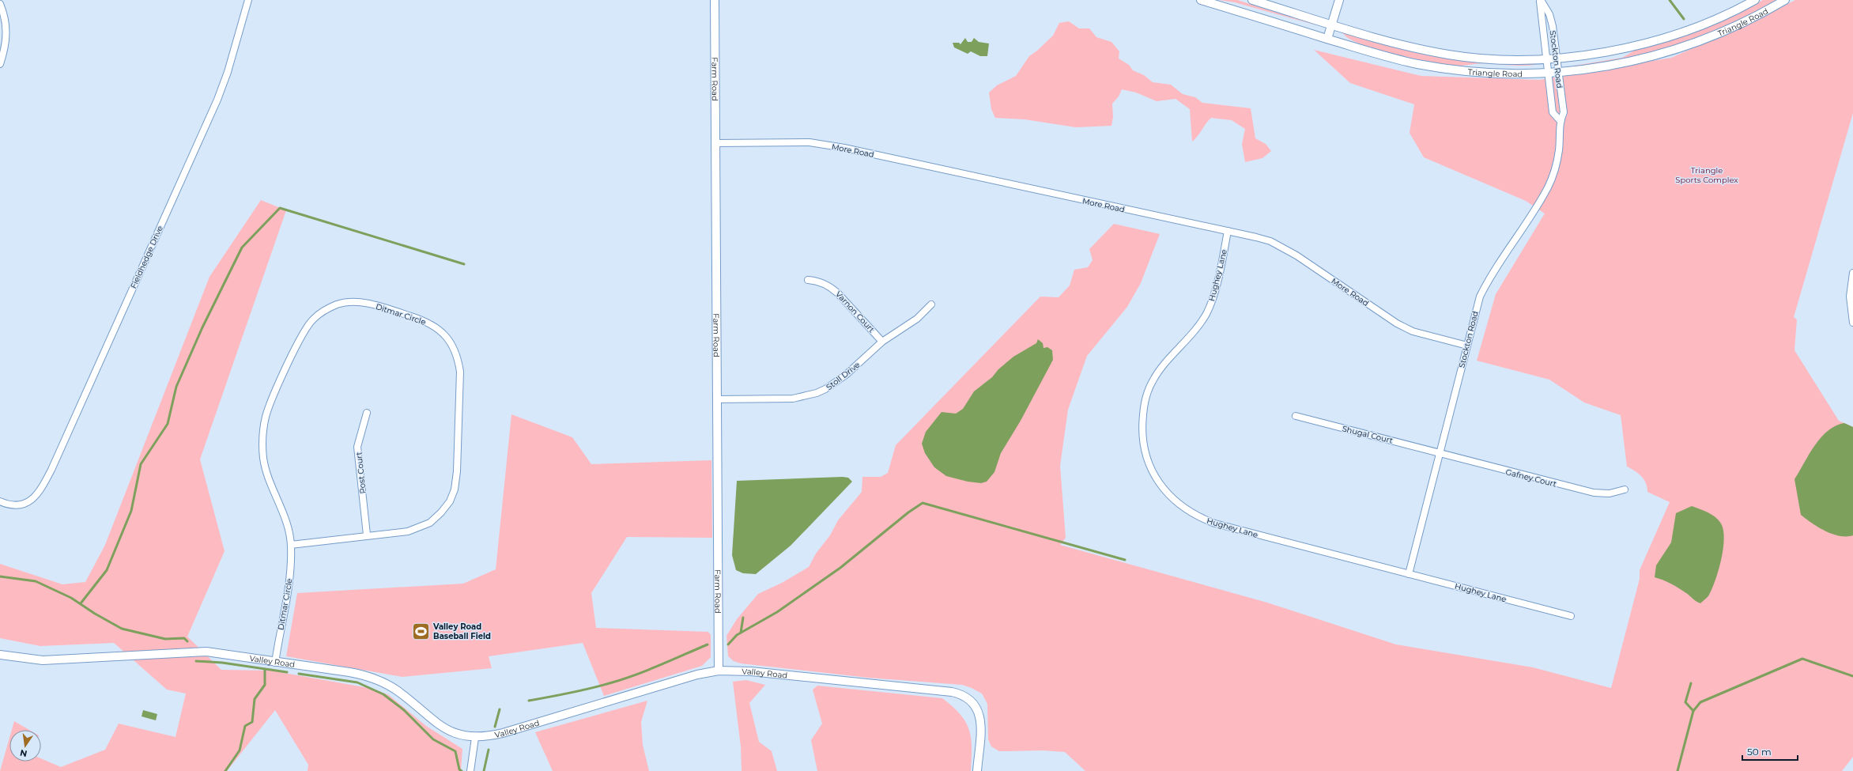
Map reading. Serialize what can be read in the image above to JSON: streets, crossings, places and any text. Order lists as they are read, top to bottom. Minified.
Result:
{"streets":{"street":["Triangle Road","Stockton Road","Farm Road","More Road","Fieldhedge Drive","Hughey Lane","Varnon Court","Ditmar Circle","Stoll Drive","Shugal Court","Post Court","Gafney Court","Valley Road"]},"crossings":[["Triangle Road","Stockton Road"],["Stockton Road","More Road"],["Stockton Road","Hughey Lane"],["Stockton Road","Shugal Court"],["Stockton Road","Gafney Court"],["Farm Road","More Road"],["Farm Road","Stoll Drive"],["Farm Road","Valley Road"],["More Road","Hughey Lane"],["Varnon Court","Stoll Drive"],["Ditmar Circle","Post Court"],["Ditmar Circle","Valley Road"],["Shugal Court","Gafney Court"]],"parks":["Triangle Sports Complex"],"places":{"sports":["Valley Road Baseball Field"]},"scale_bar":"50 m","north":"bottom"}
